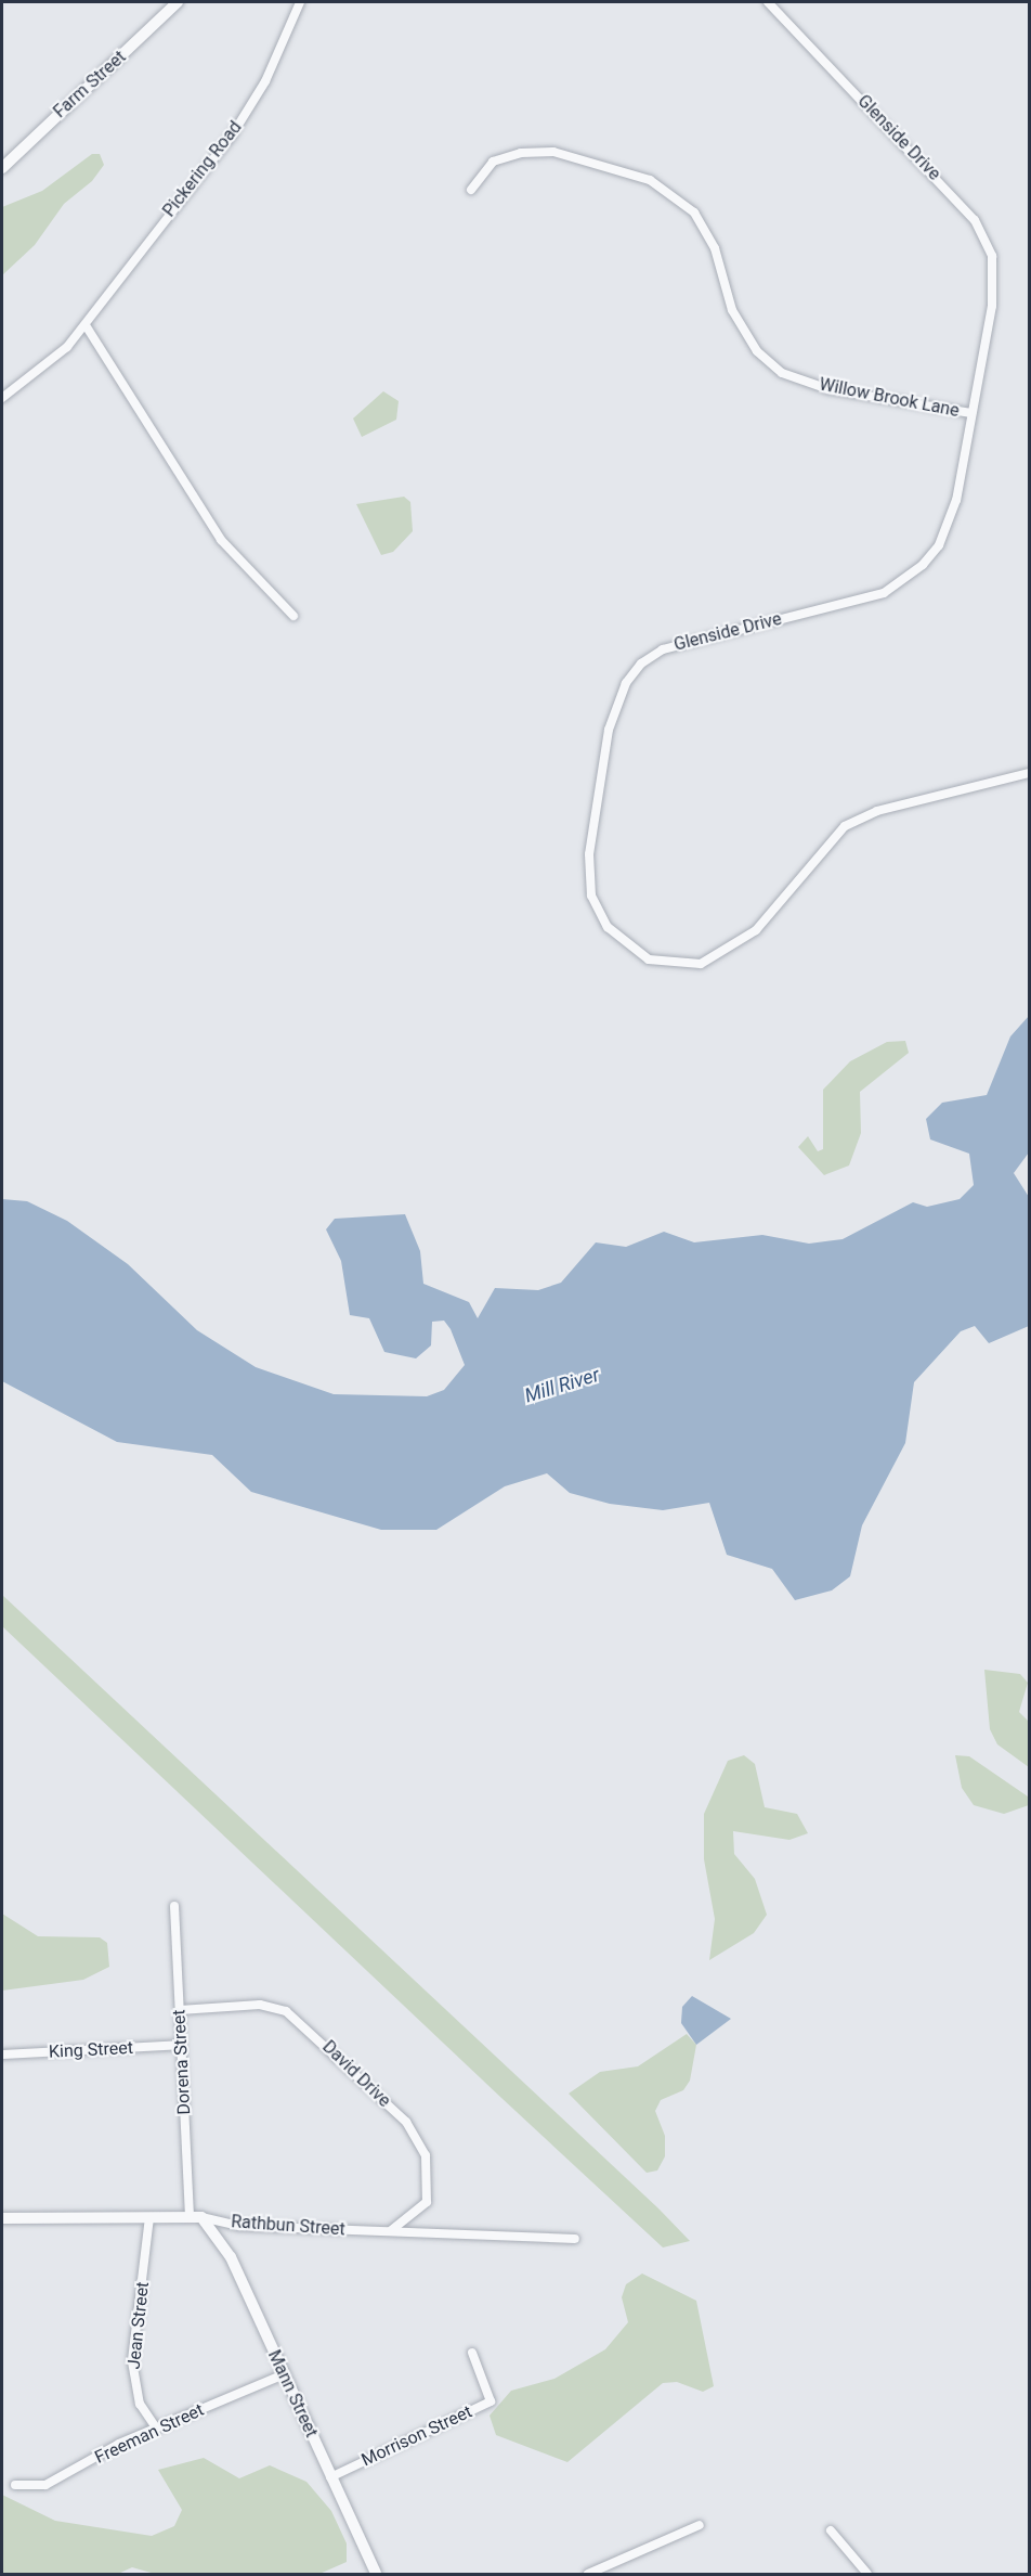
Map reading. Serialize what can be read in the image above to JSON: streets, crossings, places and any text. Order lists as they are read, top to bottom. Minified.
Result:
{"streets":{"street":["Farm Street","Glenside Drive","Pickering Road","Willow Brook Lane","King Street","Dorena Street","David Drive","Rathbun Street","Jean Street","Mann Street","Freeman Street","Morrison Street"]},"crossings":[["Glenside Drive","Willow Brook Lane"],["King Street","Dorena Street"],["Dorena Street","David Drive"],["Dorena Street","Rathbun Street"],["Dorena Street","Mann Street"],["David Drive","Rathbun Street"],["Rathbun Street","Jean Street"],["Rathbun Street","Mann Street"],["Jean Street","Freeman Street"],["Mann Street","Freeman Street"],["Mann Street","Morrison Street"]],"water":["Mill River"]}
